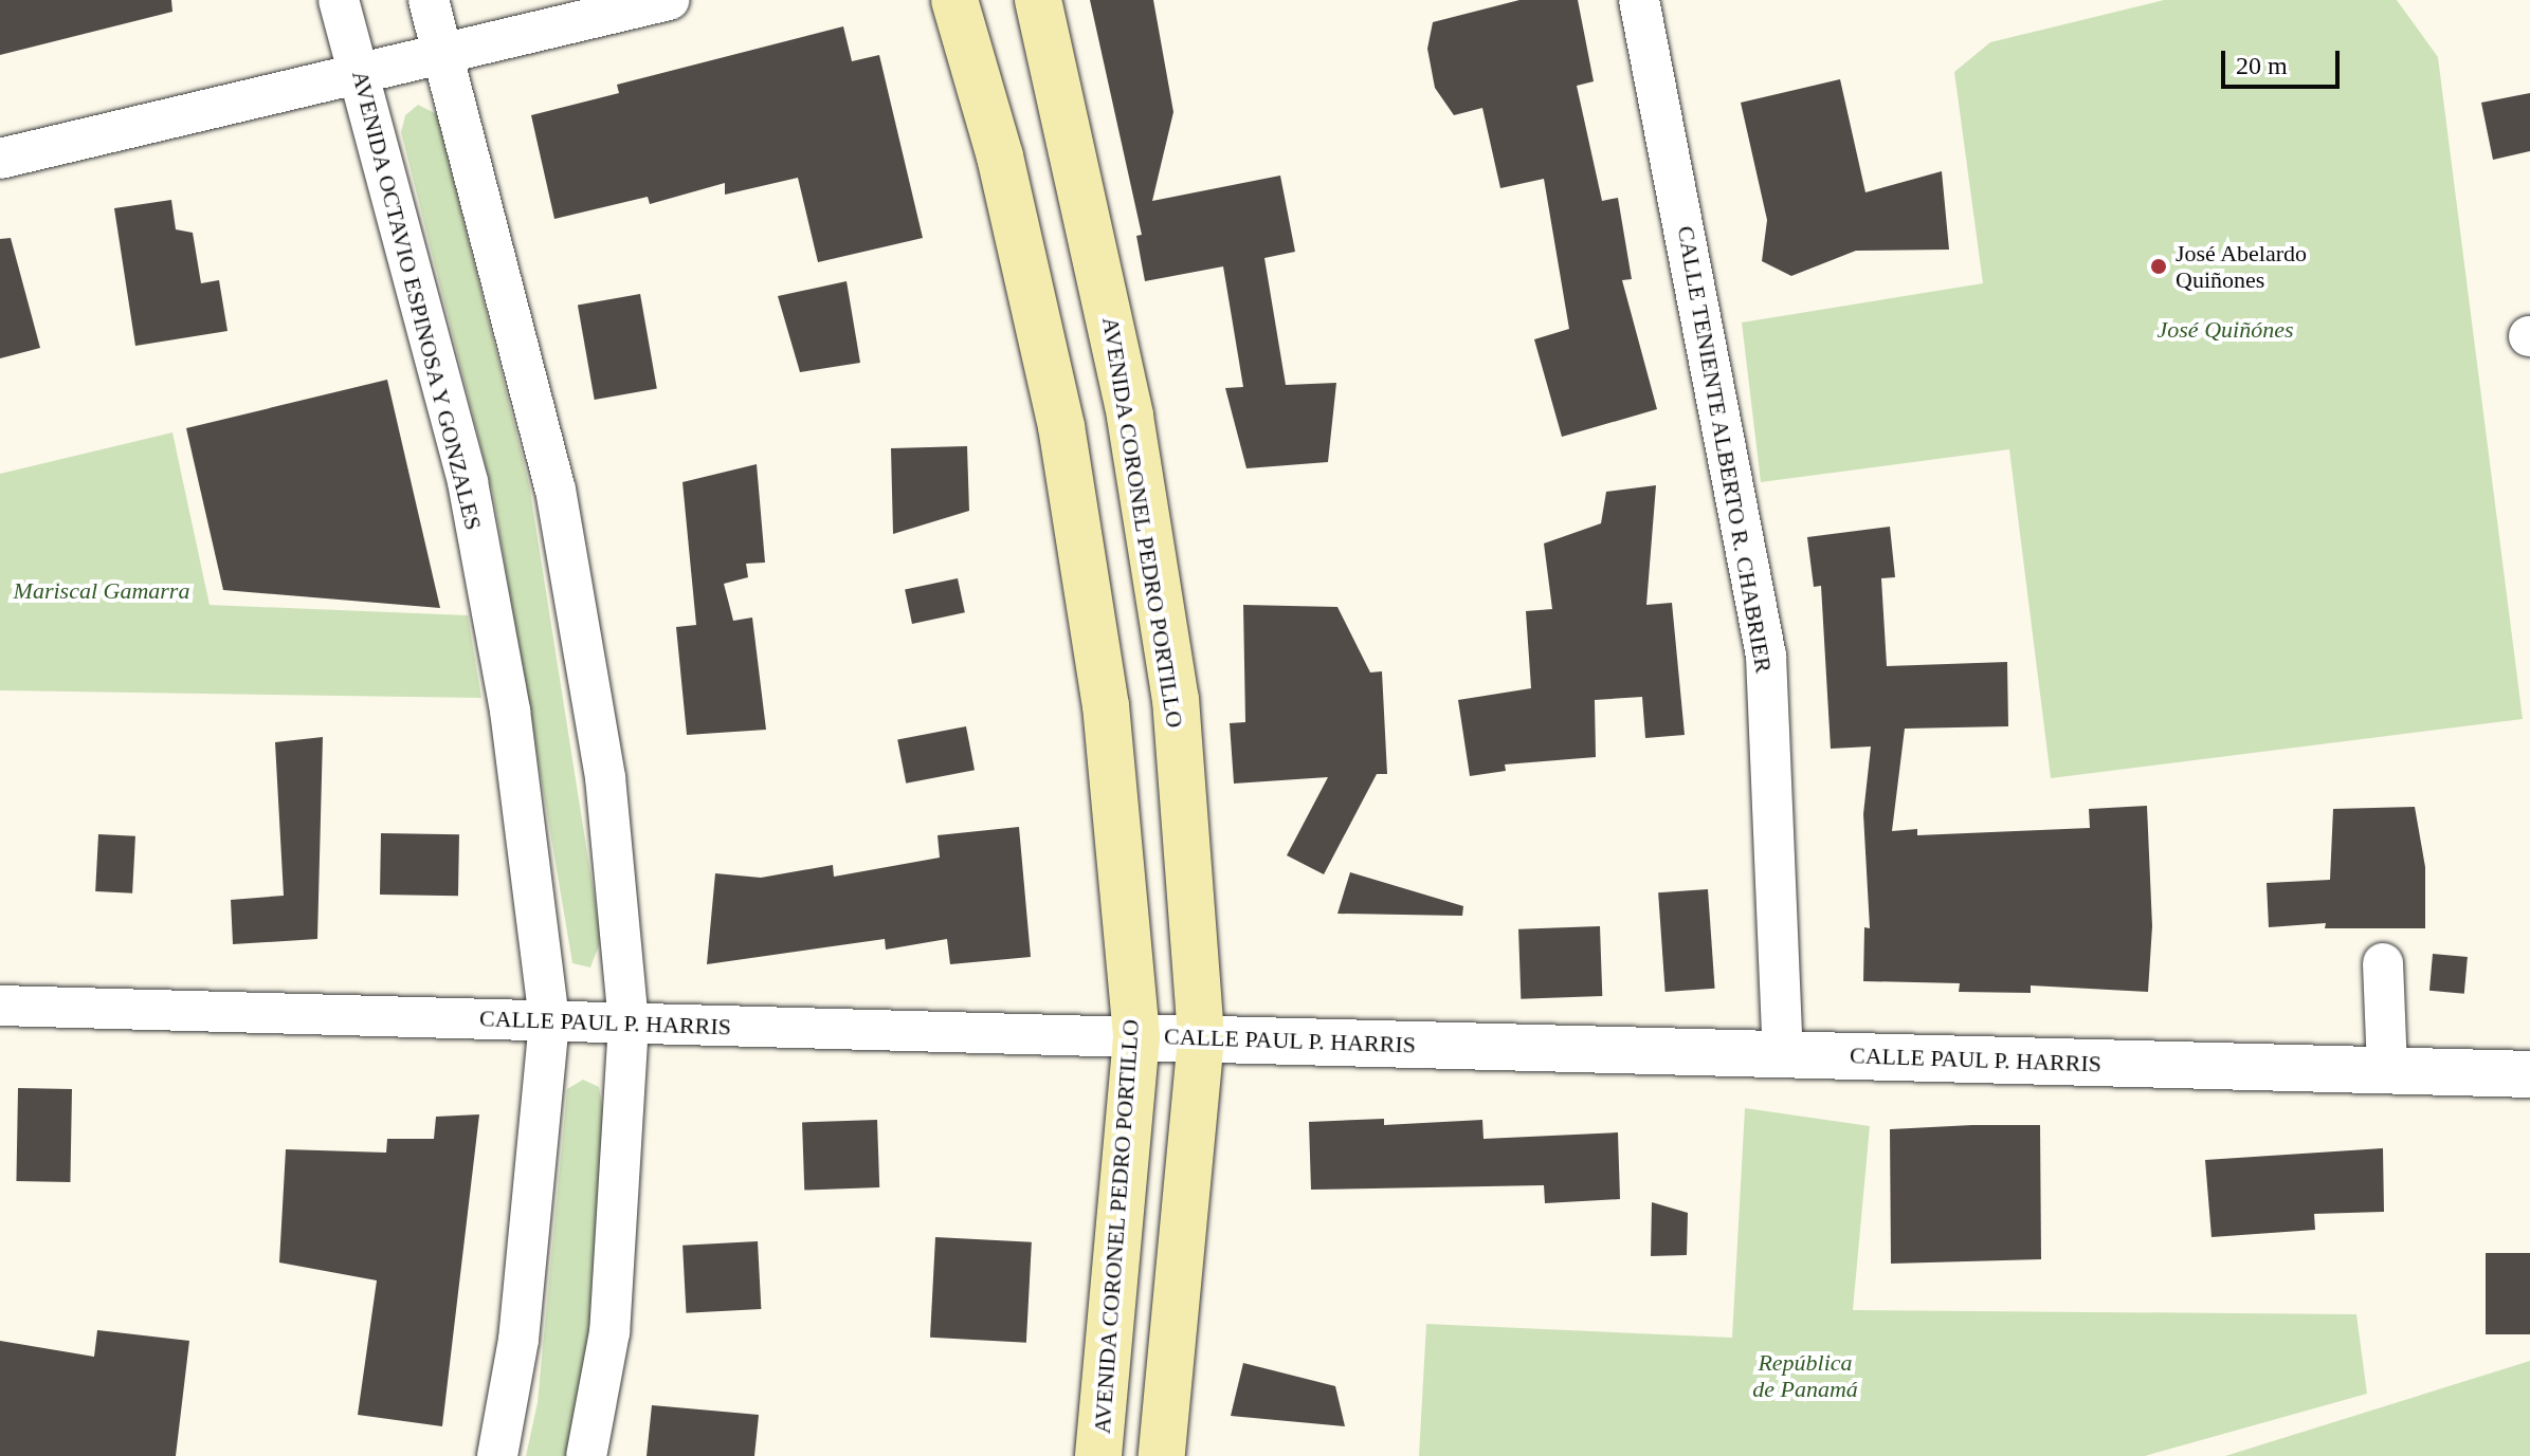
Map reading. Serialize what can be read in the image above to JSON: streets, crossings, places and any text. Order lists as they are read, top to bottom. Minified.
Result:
{"streets":{"main road":["AVENIDA CORONEL PEDRO PORTILLO"],"street":["AVENIDA OCTAVIO ESPINOSA Y GONZALES","CALLE TENIENTE ALBERTO R. CHABRIER","CALLE PAUL P. HARRIS"]},"crossings":[["AVENIDA OCTAVIO ESPINOSA Y GONZALES","CALLE PAUL P. HARRIS"],["CALLE TENIENTE ALBERTO R. CHABRIER","CALLE PAUL P. HARRIS"],["AVENIDA CORONEL PEDRO PORTILLO","CALLE PAUL P. HARRIS"]],"parks":["José Quiñónes","Mariscal Gamarra","República de Panamá"],"places":["José Abelardo Quiñones"],"scale_bar":"20 m"}
